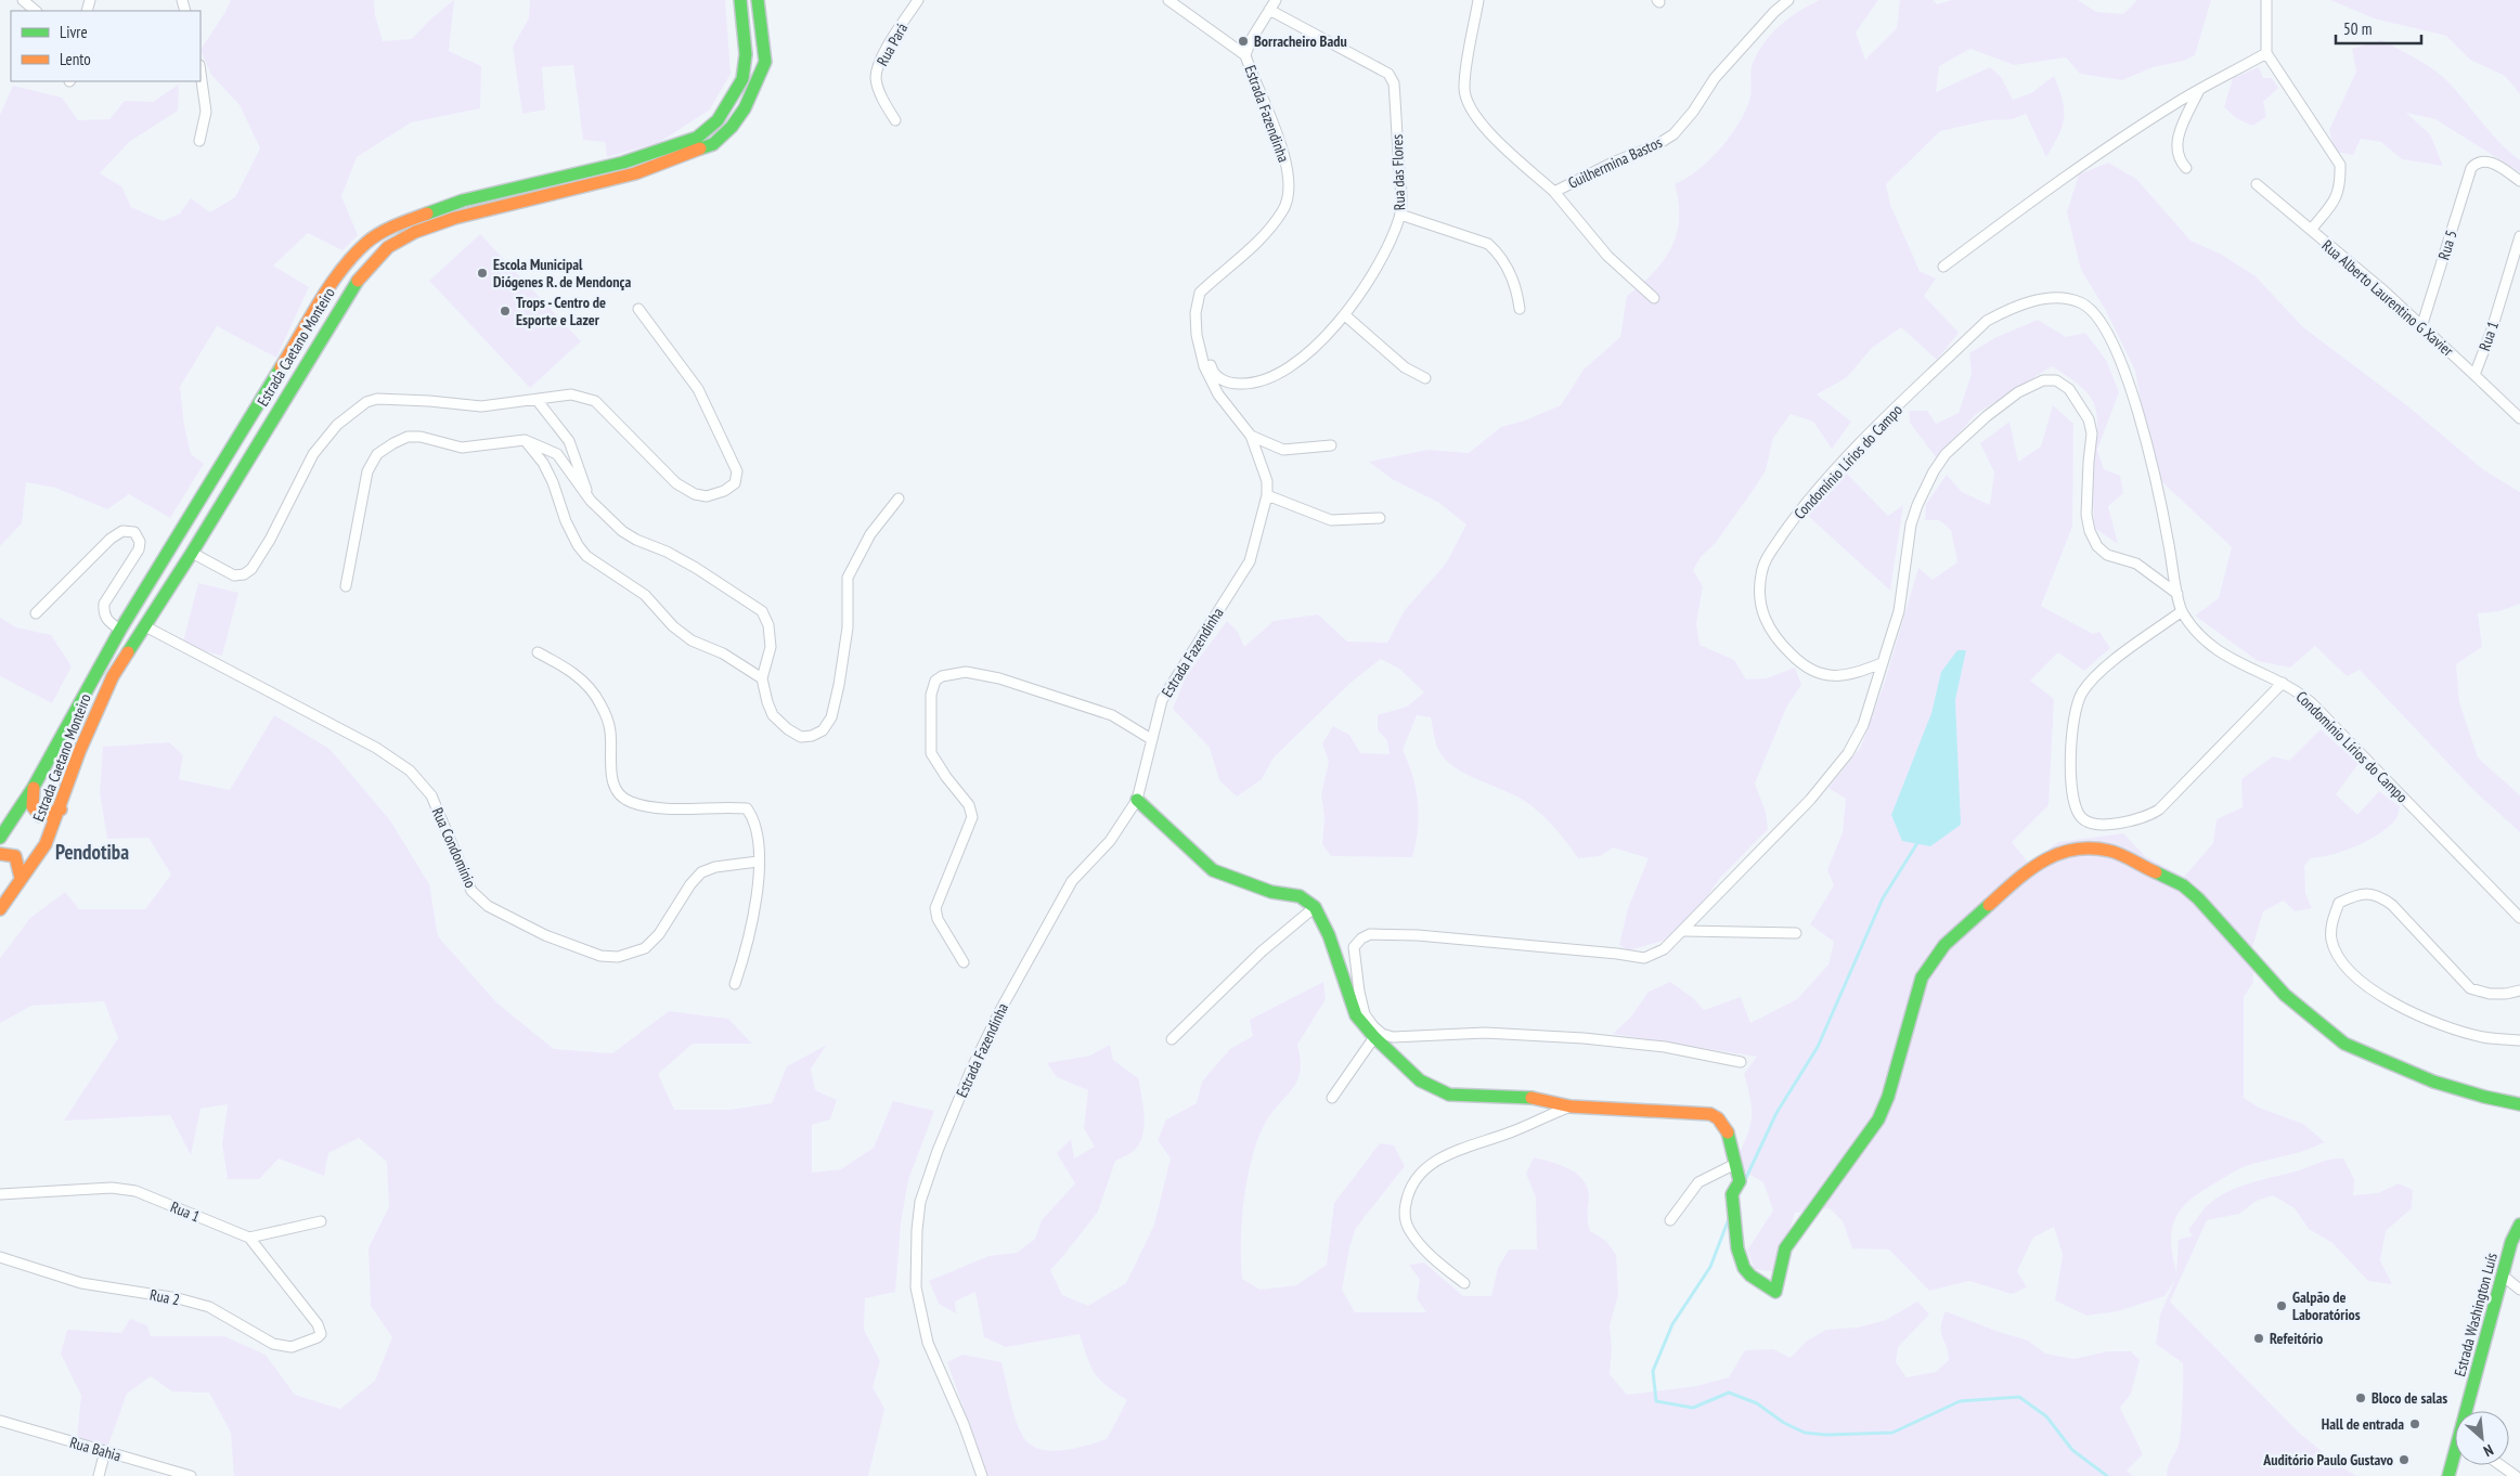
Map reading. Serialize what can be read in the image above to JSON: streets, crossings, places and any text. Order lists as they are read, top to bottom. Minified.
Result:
{"streets":{"main road":["Estrada Caetano Monteiro","Estrada Washington Luís"],"street":["Rua Pará","Estrada Fazendinha","Guilhermina Bastos","Rua das Flores","Rua 5","Rua Alberto Laurentino G Xavier","Rua 1","Condomínio Lírios do Campo","Rua Condomínio","Rua 2","Rua Bahia"]},"crossings":[["Estrada Fazendinha","Rua das Flores"],["Rua 5","Rua Alberto Laurentino G Xavier"],["Rua Alberto Laurentino G Xavier","Rua 1"],["Rua 1","Rua 2"],["Estrada Caetano Monteiro","Rua Condomínio"]],"districts":["Pendotiba"],"places":["Borracheiro Badu","Escola Municipal Diógenes R. de Mendonça","Trops - Centro de Esporte e Lazer","Galpão de Laboratórios","Refeitório","Bloco de salas","Hall de entrada","Auditório Paulo Gustavo"],"legend":["Livre","Lento"],"scale_bar":"50 m","north":"bottom right"}
